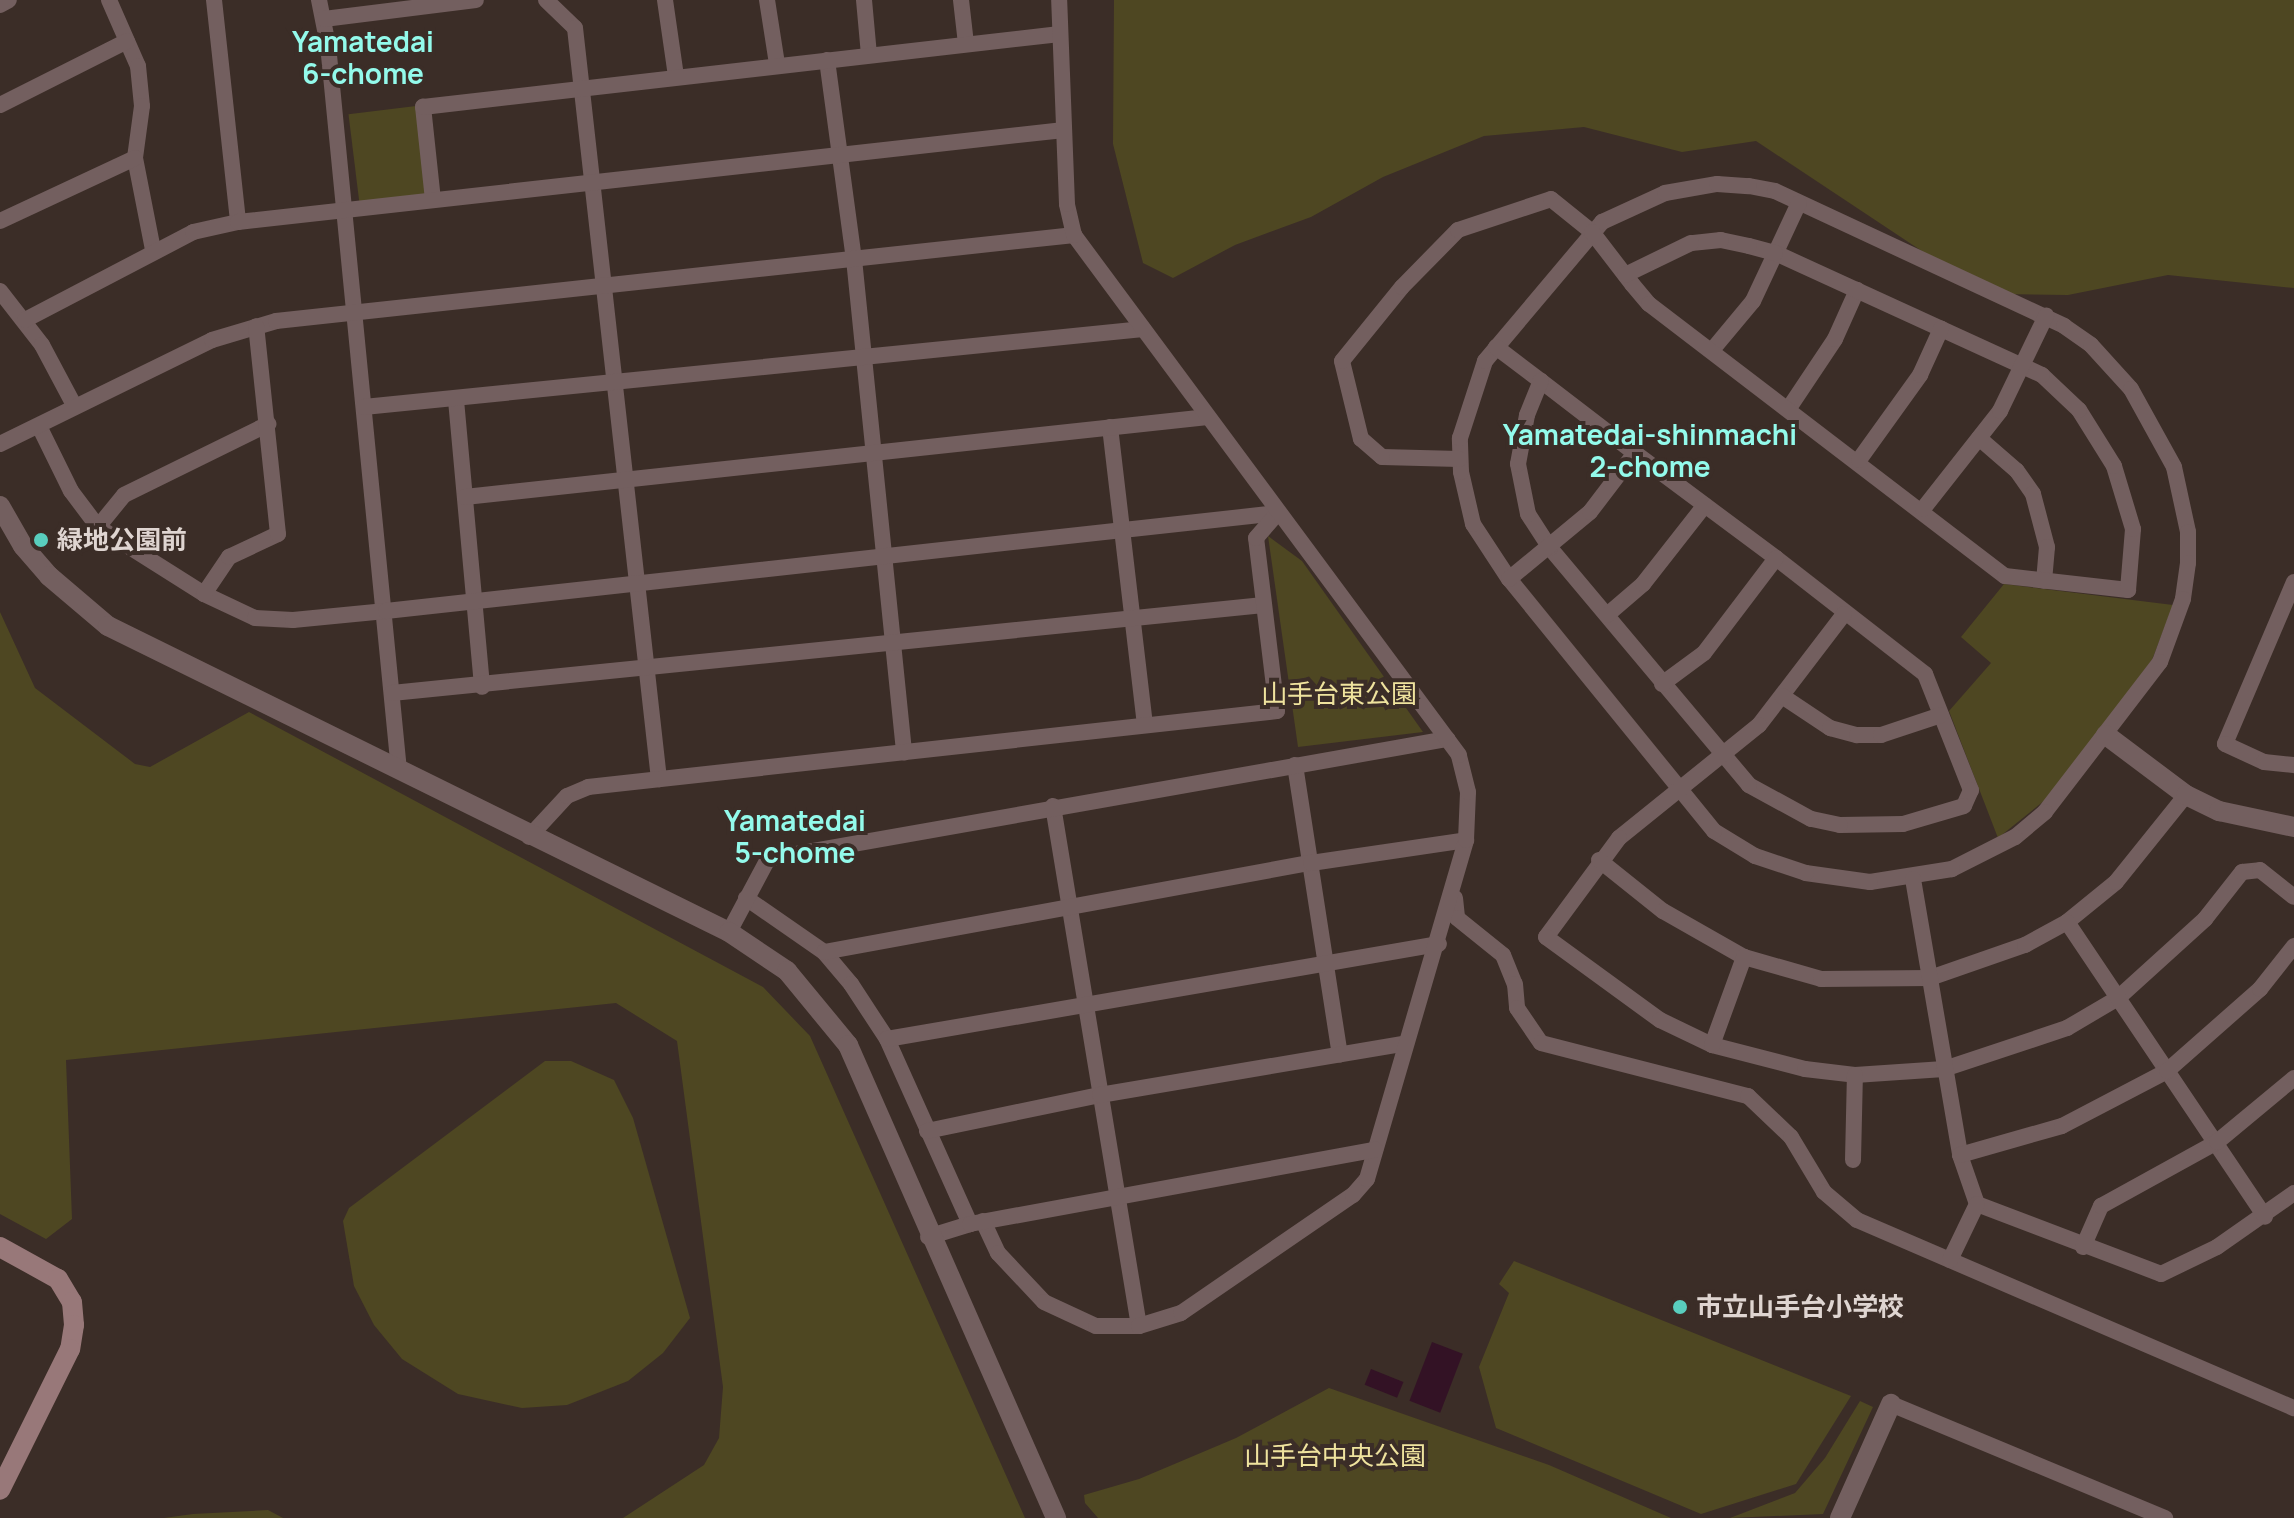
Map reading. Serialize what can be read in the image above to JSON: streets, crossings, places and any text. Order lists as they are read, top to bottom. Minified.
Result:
{"districts":["Yamatedai 6-chome","Yamatedai-shinmachi 2-chome","Yamatedai 5-chome"],"parks":["山手台東公園","山手台中央公園"],"places":["緑地公園前","市立山手台小学校"]}
